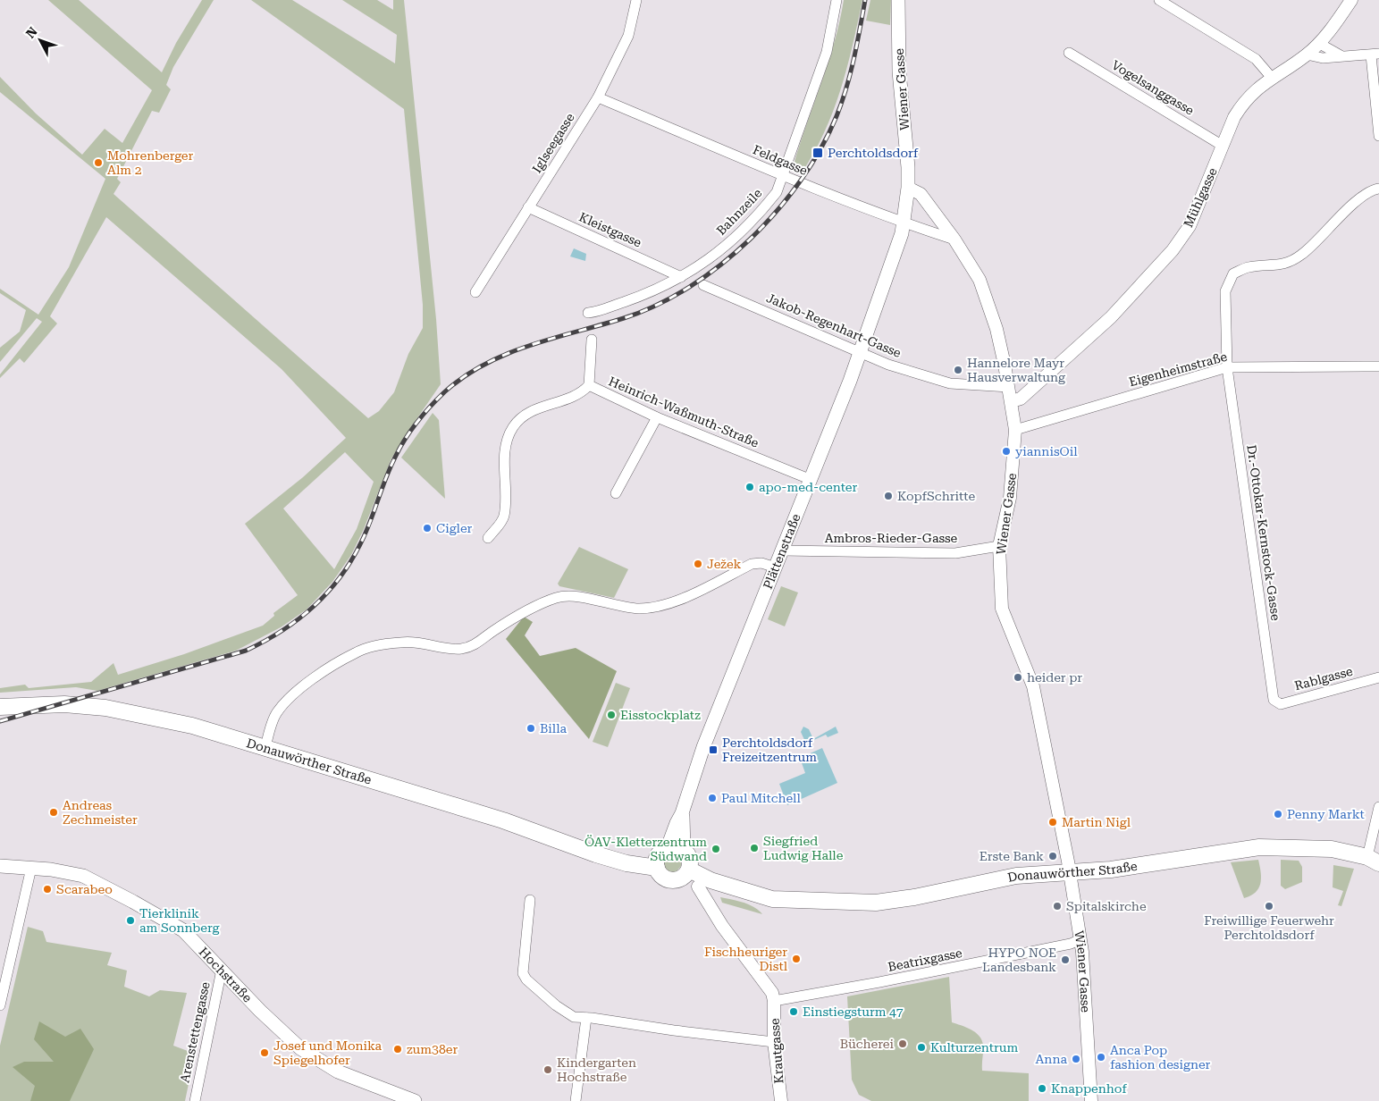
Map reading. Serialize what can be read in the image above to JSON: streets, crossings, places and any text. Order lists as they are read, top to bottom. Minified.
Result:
{"streets":{"main road":["Wiener Gasse","Plättenstraße","Donauwörther Straße","Hochstraße"],"street":["Vogelsanggasse","Iglseegasse","Feldgasse","Mühlgasse","Bahnzeile","Kleistgasse","Jakob-Regenhart-Gasse","Eigenheimstraße","Heinrich-Waßmuth-Straße","Dr.-Ottokar-Kernstock-Gasse","Ambros-Rieder-Gasse","Rablgasse","Beatrixgasse","Arenstettengasse","Krautgasse"]},"crossings":[["Vogelsanggasse","Mühlgasse"],["Wiener Gasse","Feldgasse"],["Wiener Gasse","Mühlgasse"],["Wiener Gasse","Jakob-Regenhart-Gasse"],["Wiener Gasse","Eigenheimstraße"],["Wiener Gasse","Ambros-Rieder-Gasse"],["Wiener Gasse","Plättenstraße"],["Wiener Gasse","Donauwörther Straße"],["Wiener Gasse","Beatrixgasse"],["Iglseegasse","Feldgasse"],["Iglseegasse","Kleistgasse"],["Feldgasse","Bahnzeile"],["Feldgasse","Plättenstraße"],["Bahnzeile","Kleistgasse"],["Jakob-Regenhart-Gasse","Plättenstraße"],["Eigenheimstraße","Dr.-Ottokar-Kernstock-Gasse"],["Heinrich-Waßmuth-Straße","Plättenstraße"],["Dr.-Ottokar-Kernstock-Gasse","Rablgasse"],["Ambros-Rieder-Gasse","Plättenstraße"],["Plättenstraße","Donauwörther Straße"],["Beatrixgasse","Krautgasse"],["Hochstraße","Arenstettengasse"]],"places":{"transit":["Perchtoldsdorf","Perchtoldsdorf Freizeitzentrum"],"other":["Mohrenberger Alm 2","Hannelore Mayr Hausverwaltung","yiannisOil","apo-med-center","KopfSchritte","Cigler","Ježek","heider pr","Eisstockplatz","Billa","Paul Mitchell","Andreas Zechmeister","Penny Markt","Martin Nigl","Siegfried Ludwig Halle","ÖAV-Kletterzentrum Südwand","Erste Bank","Scarabeo","Spitalskirche","Freiwillige Feuerwehr Perchtoldsdorf","Tierklinik am Sonnberg","Fischheuriger Distl","HYPO NOE Landesbank","Einstiegsturm 47","Bücherei","Kulturzentrum","zum38er","Josef und Monika Spiegelhofer","Anca Pop fashion designer","Anna","Kindergarten Hochstraße","Knappenhof"]},"north":"top left"}
